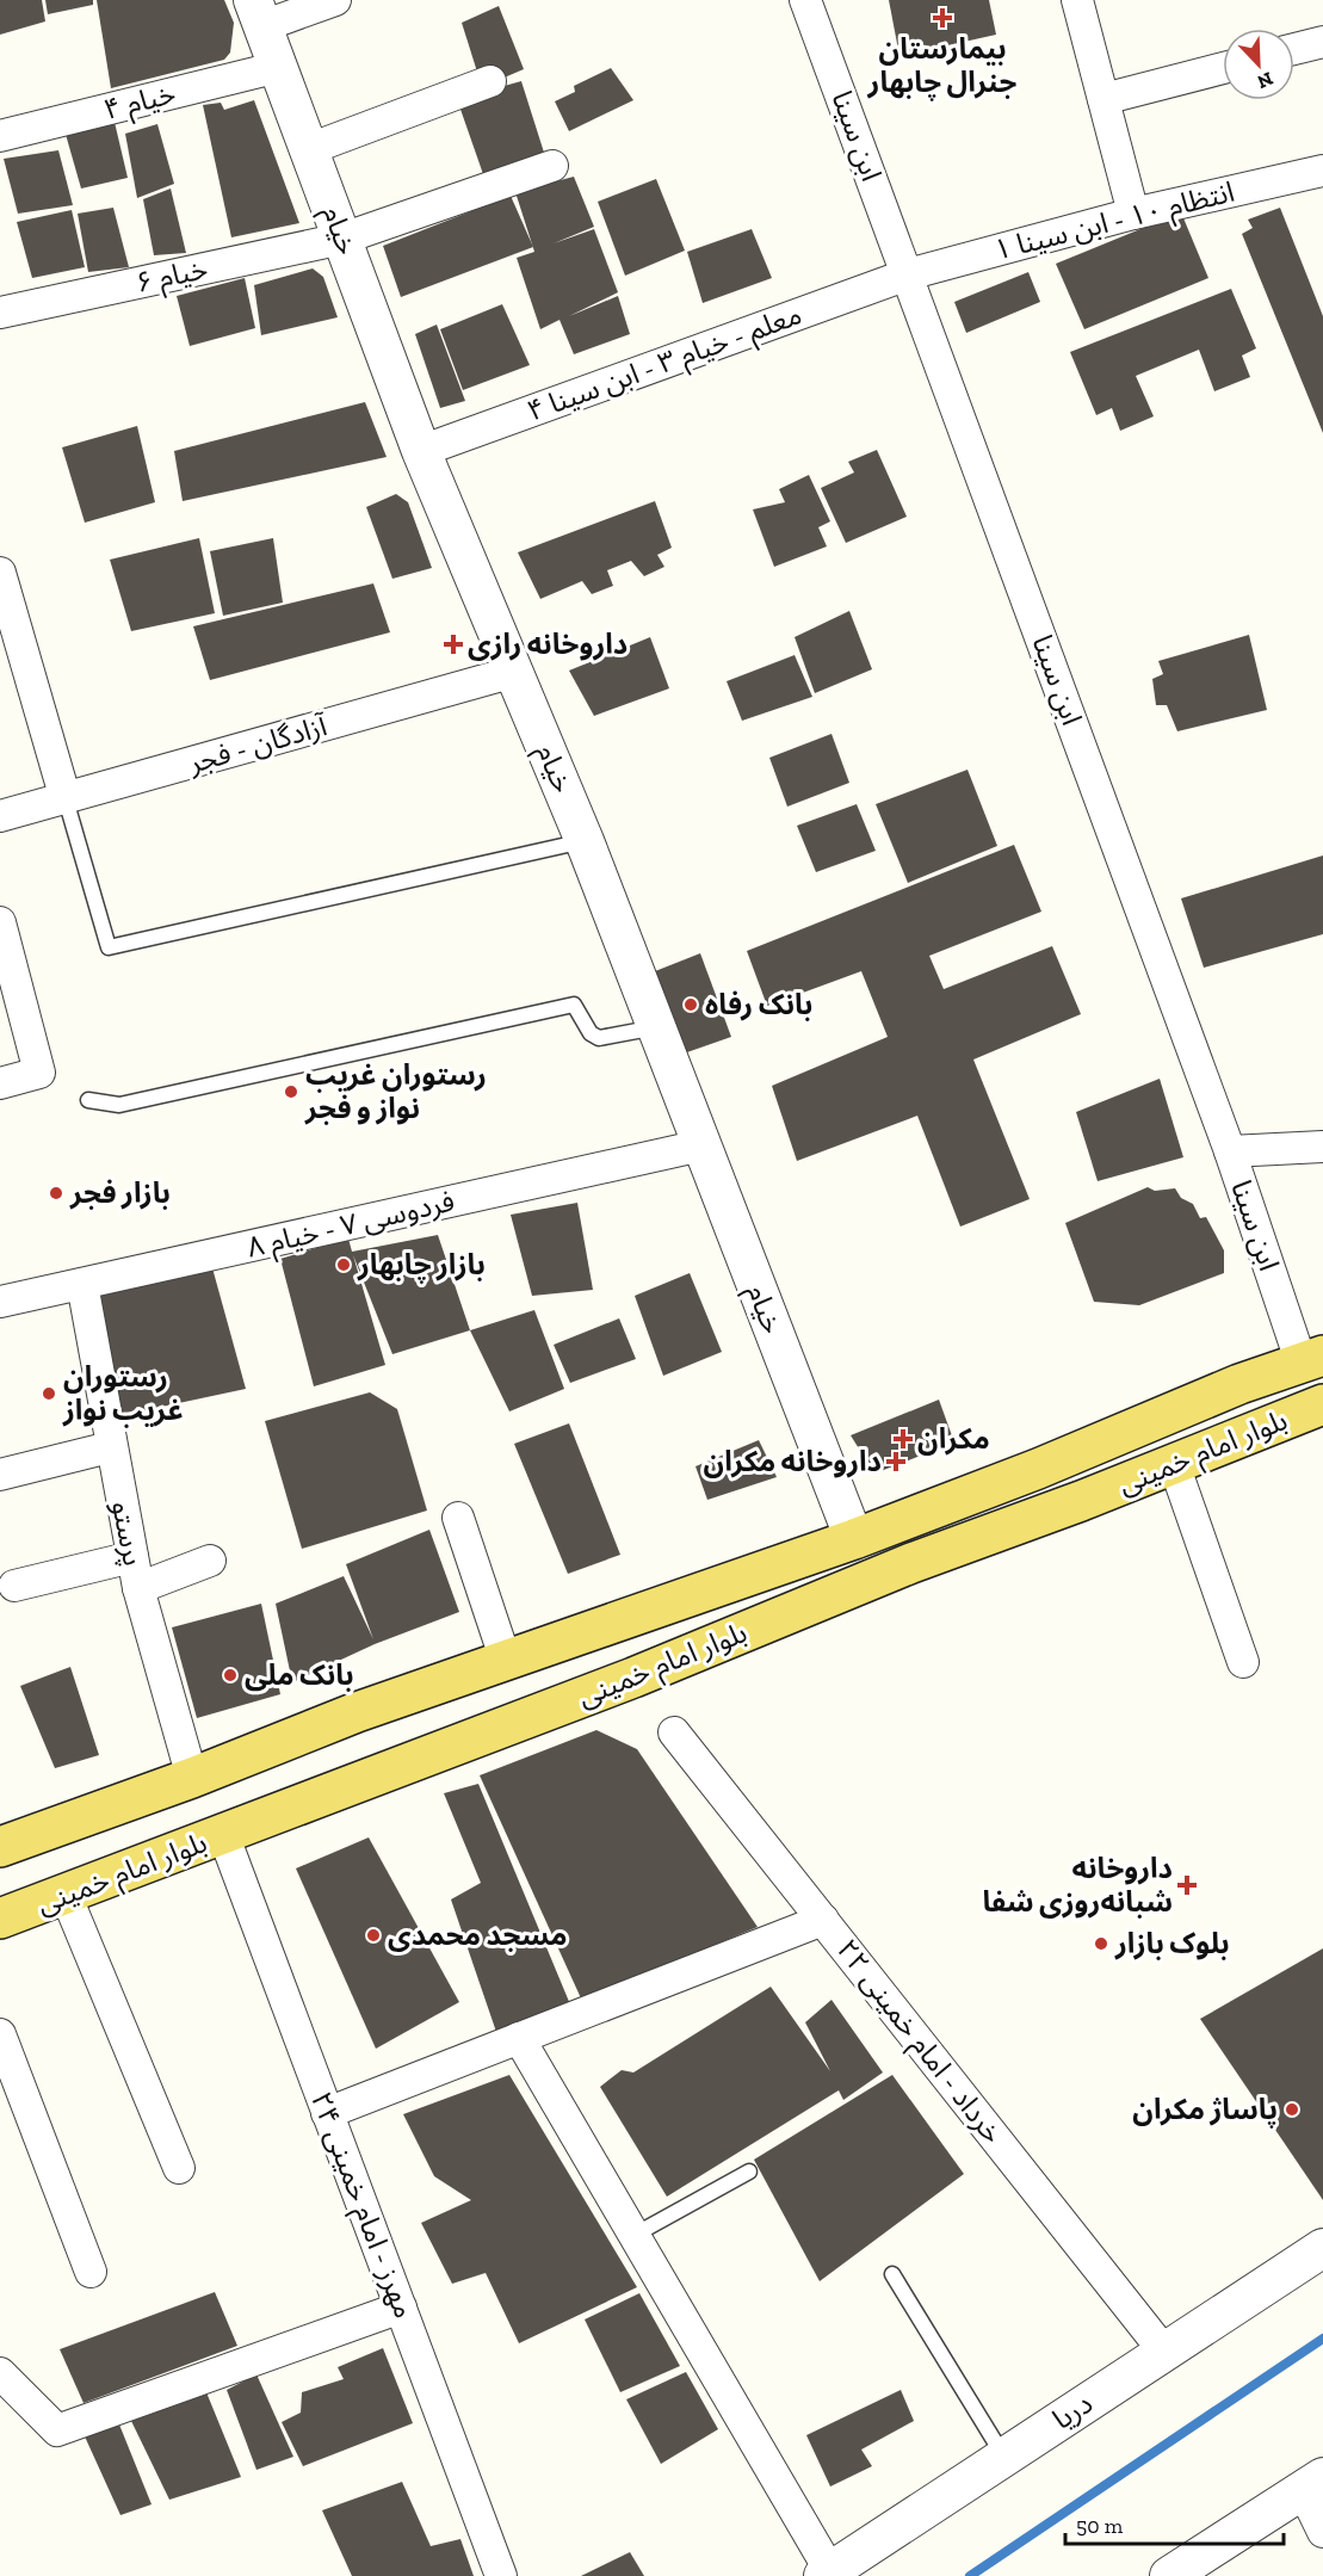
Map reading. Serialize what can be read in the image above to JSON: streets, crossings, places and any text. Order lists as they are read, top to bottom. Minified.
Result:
{"streets":{"main road":["بلوار امام خمینی"],"street":["خیام ۴","ابن سینا","انتظام ۱۰ - ابن سینا ۱","خیام","خیام ۶","معلم - خیام ۳ - ابن سینا ۴","آزادگان - فجر","فردوسی ۷ - خیام ۸","پرستو","خرداد - امام خمینی ۲۲","مهرز - امام خمینی ۲۴","دریا"]},"crossings":[["خیام ۴","خیام"],["ابن سینا","انتظام ۱۰ - ابن سینا ۱"],["ابن سینا","معلم - خیام ۳ - ابن سینا ۴"],["ابن سینا","بلوار امام خمینی"],["انتظام ۱۰ - ابن سینا ۱","معلم - خیام ۳ - ابن سینا ۴"],["خیام","خیام ۶"],["خیام","معلم - خیام ۳ - ابن سینا ۴"],["خیام","آزادگان - فجر"],["خیام","فردوسی ۷ - خیام ۸"],["خیام","بلوار امام خمینی"],["فردوسی ۷ - خیام ۸","پرستو"],["بلوار امام خمینی","پرستو"],["بلوار امام خمینی","مهرز - امام خمینی ۲۴"],["خرداد - امام خمینی ۲۲","دریا"]],"places":{"health":["بیمارستان جنرال چابهار","داروخانه رازی","مکران","داروخانه مکران","داروخانه شبانه‌روزی شفا"],"other":["بانک رفاه","رستوران غریب نواز و فجر","بازار فجر","بازار چابهار","رستوران غریب نواز","بانک ملی","مسجد محمدی","بلوک بازار","پاساژ مکران"]},"scale_bar":"50 m","north":"bottom right"}
